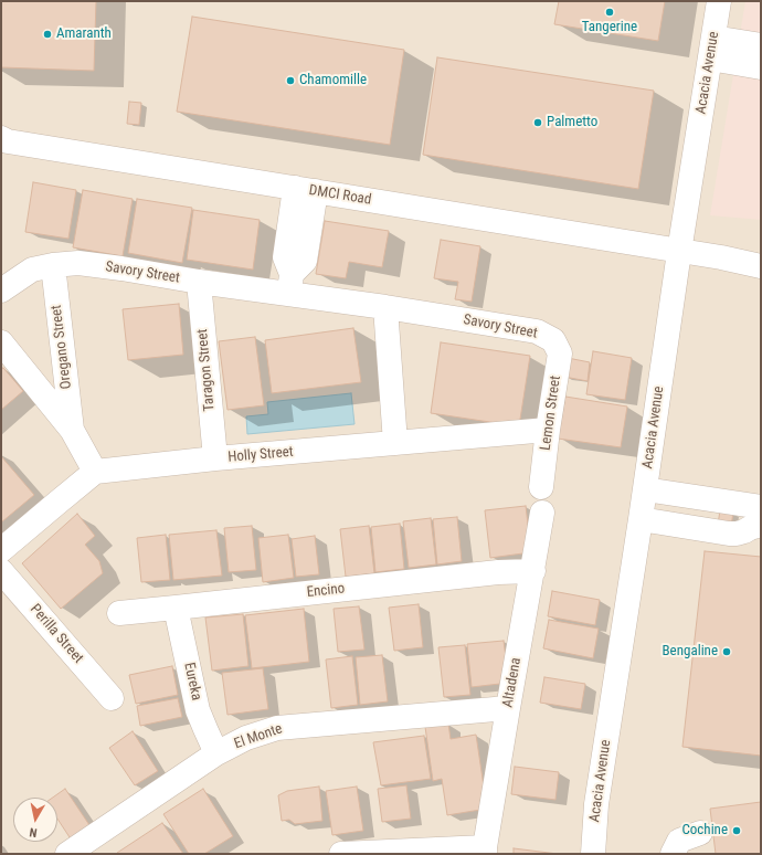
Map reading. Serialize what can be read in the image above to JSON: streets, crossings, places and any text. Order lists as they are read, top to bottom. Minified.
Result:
{"streets":{"street":["Acacia Avenue","DMCI Road","Savory Street","Oregano Street","Taragon Street","Lemon Street","Holly Street","Encino","Perilla Street","Eureka","Altadena","El Monte"]},"crossings":[["Acacia Avenue","DMCI Road"],["Savory Street","Oregano Street"],["Savory Street","Taragon Street"],["Savory Street","Lemon Street"],["Oregano Street","Holly Street"],["Taragon Street","Holly Street"],["Lemon Street","Holly Street"],["Encino","Eureka"],["Encino","Altadena"],["Eureka","El Monte"],["Altadena","El Monte"]],"places":["Tangerine","Amaranth","Chamomille","Palmetto","Bengaline","Cochine"],"north":"bottom"}
